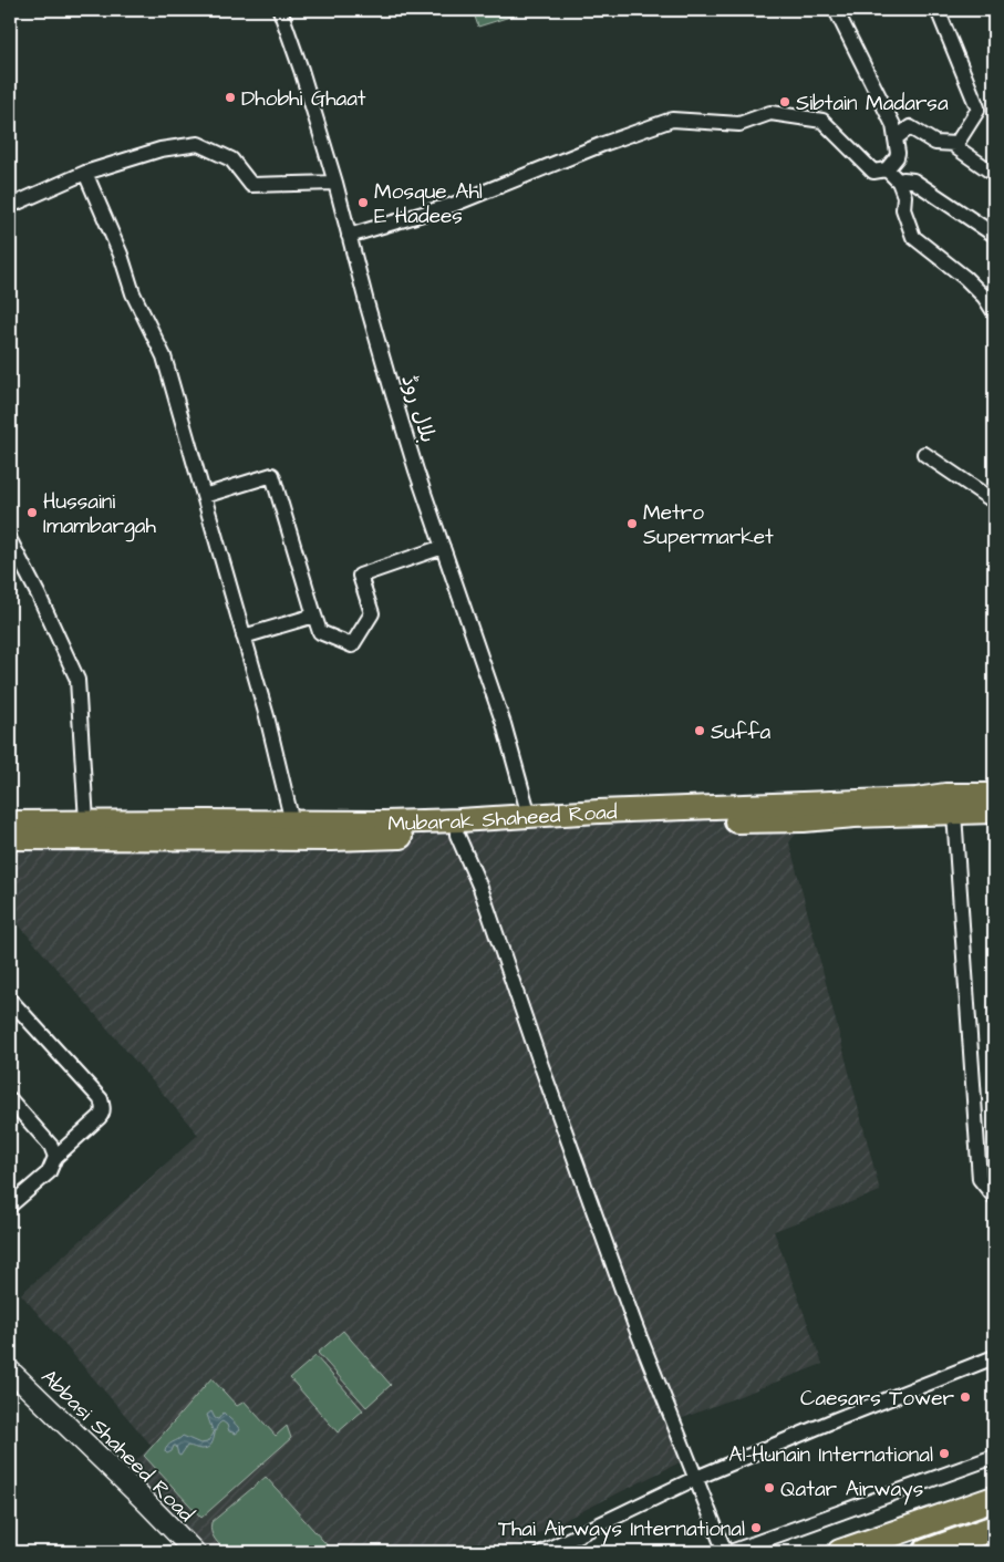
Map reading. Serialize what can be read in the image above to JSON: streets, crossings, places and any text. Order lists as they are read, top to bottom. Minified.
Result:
{"streets":{"main road":["Mubarak Shaheed Road"],"street":["بلال روڈ","Abbasi Shaheed Road"]},"crossings":[["بلال روڈ","Mubarak Shaheed Road"]],"places":["Dhobhi Ghaat","Sibtain Madarsa","Mosque Ahl E Hadees","Hussaini Imambargah","Metro Supermarket","Suffa","Caesars Tower","Al-Hunain International","Qatar Airways","Thai Airways International"]}
